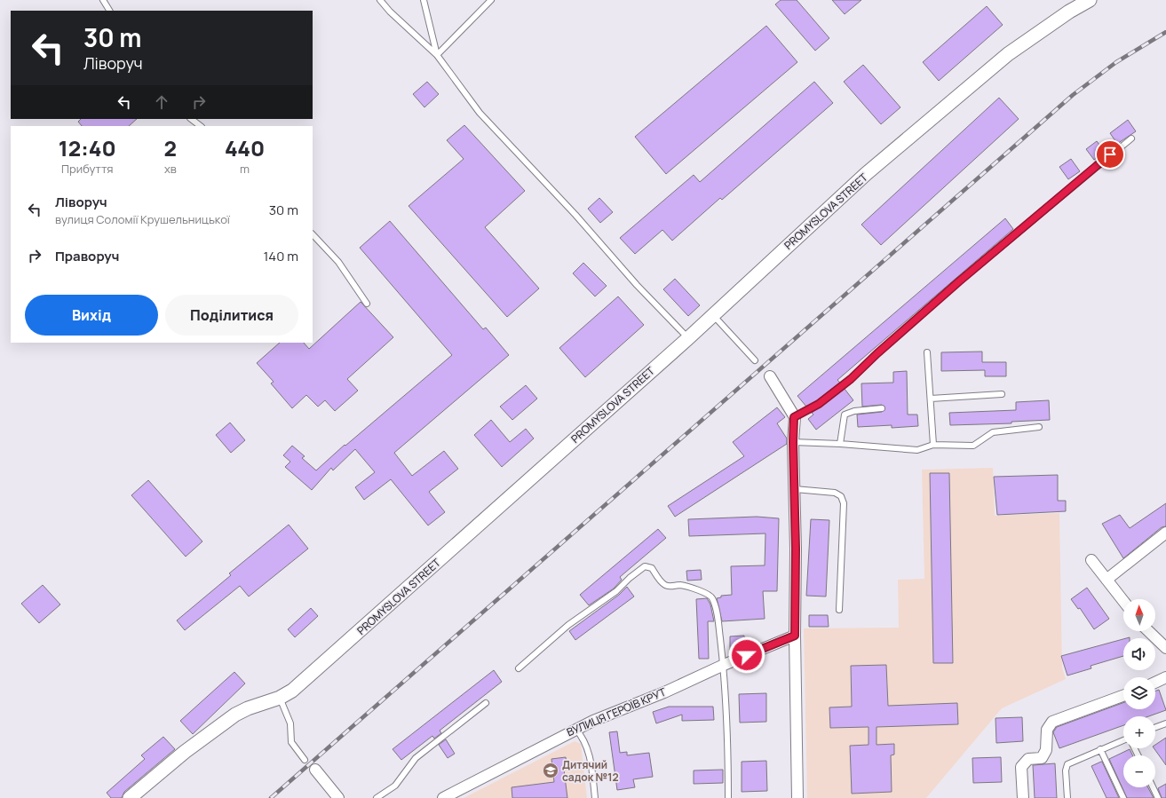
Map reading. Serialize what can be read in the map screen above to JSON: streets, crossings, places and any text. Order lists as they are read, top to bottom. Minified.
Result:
{"streets":{"street":["PROMYSLOVA STREET","ВУЛИЦЯ ГЕРОЇВ КРУТ"]},"places":{"school or university":["Дитячий садок №12"]},"north":"top","page":{"turn":["30 m","Ліворуч"],"eta":["12:40","Прибуття","2","хв","440","m"],"list":[{"name":"Ліворуч","note":"вулиця Соломії Крушельницької","value":"30 m"},{"name":"Праворуч","value":"140 m"}],"buttons":["Вихід","Поділитися"],"map_buttons":["+","−"]}}
